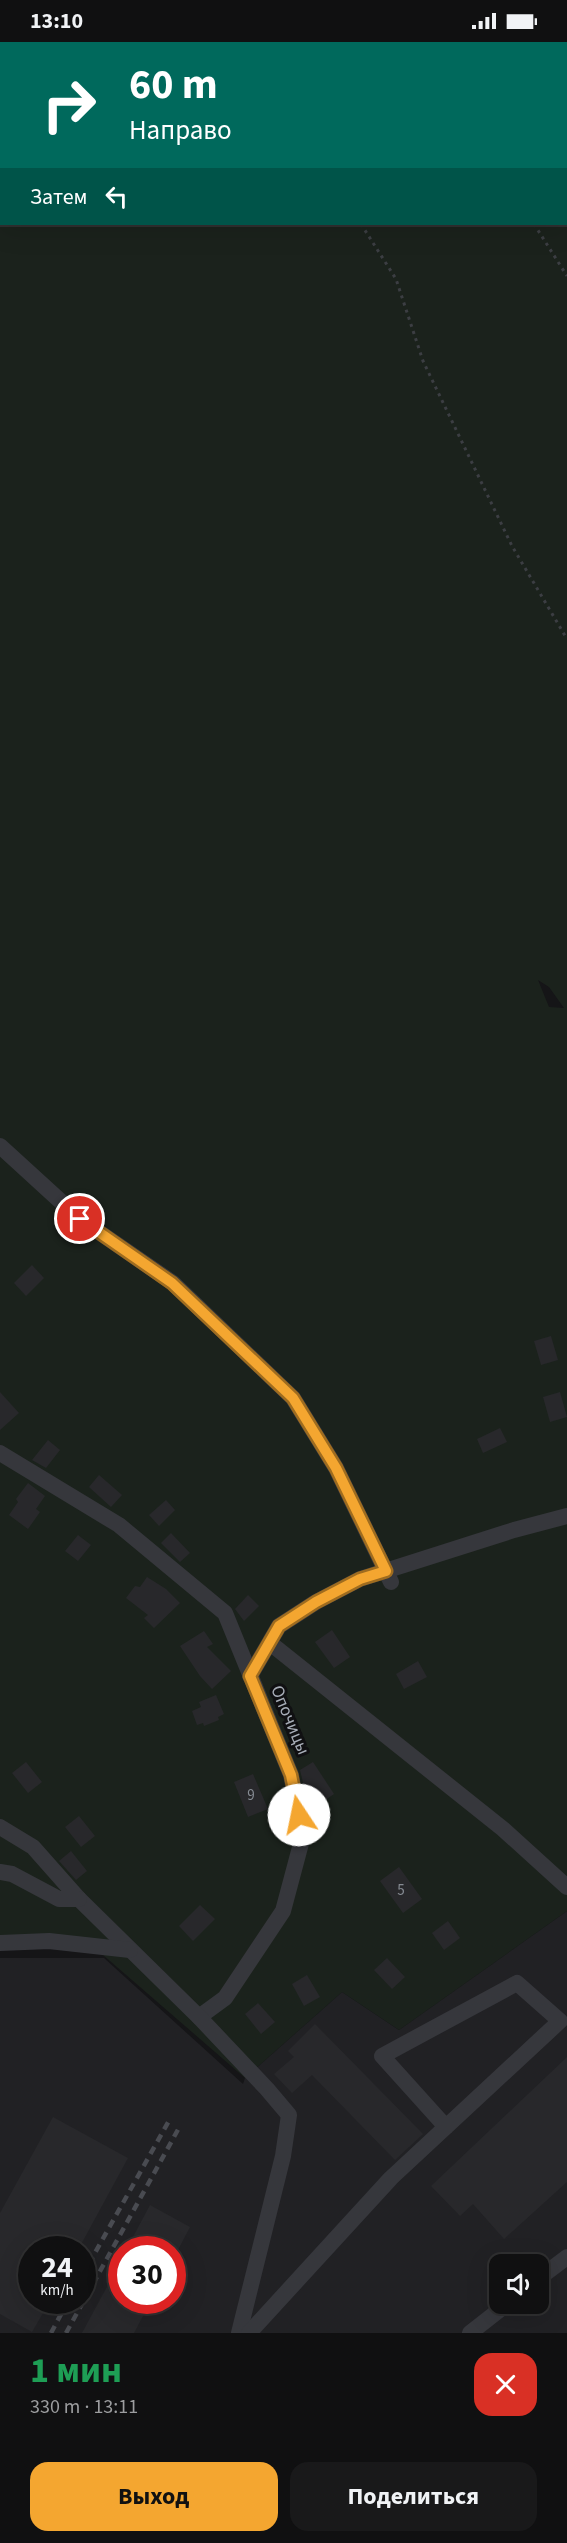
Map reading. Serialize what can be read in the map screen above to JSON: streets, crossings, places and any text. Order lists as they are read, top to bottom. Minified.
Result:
{"streets":{"street":["Опочицы"]},"house_numbers":["9","5"],"page":{"status":"13:10","turn":["60 m","Направо"],"then":"Затем","speed":"24 km/h","limit":"30","heading":["1 мин","330 m · 13:11"],"buttons":["Выход","Поделиться"]}}
